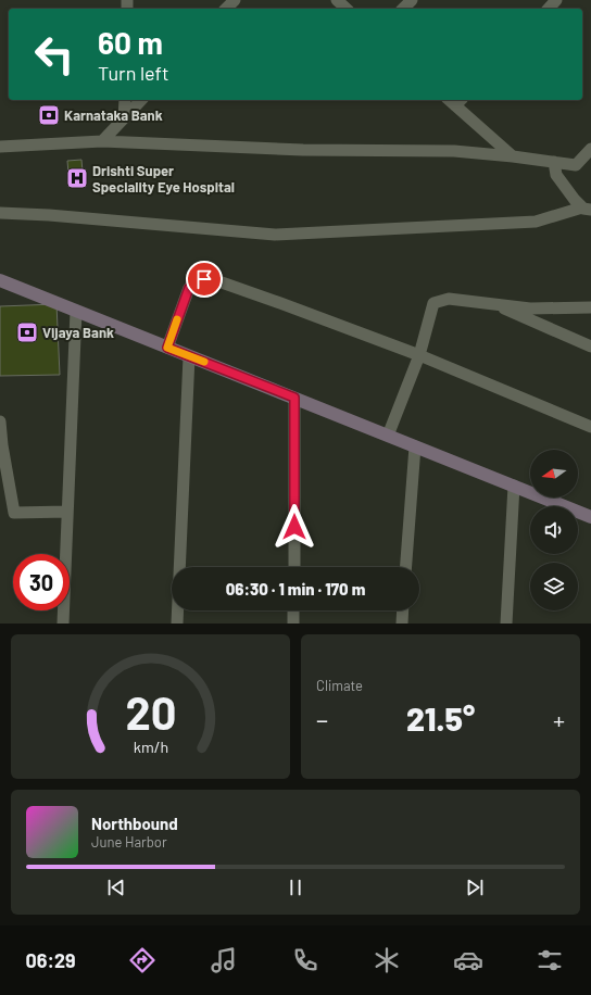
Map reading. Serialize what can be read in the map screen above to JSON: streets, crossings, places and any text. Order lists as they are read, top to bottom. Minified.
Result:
{"places":{"bank":["Karnataka Bank","Vijaya Bank"],"hospital":["Drishti Super Speciality Eye Hospital"]},"north":"left","page":{"turn":["60 m","Turn left"],"limit":"30","trip":"06:30 · 1 min · 170 m","tile":"Climate","heat":["−","21.5°","+"],"song":["Northbound","June Harbor"],"tabs":"06:29","gauge":["20","km/h"]}}
